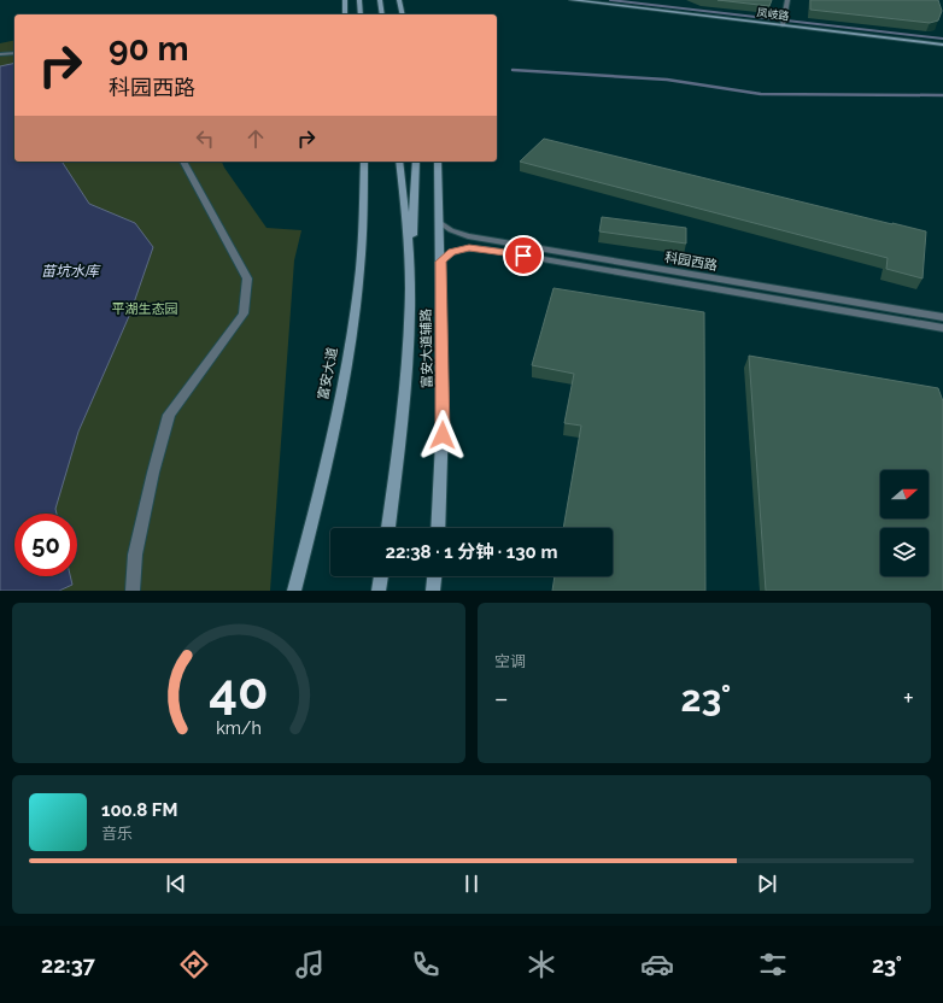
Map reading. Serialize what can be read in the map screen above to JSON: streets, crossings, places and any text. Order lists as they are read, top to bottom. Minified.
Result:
{"streets":{"main road":["凤岐路","富安大道辅路","富安大道"],"street":["科园西路"]},"crossings":[["科园西路","富安大道辅路"]],"water":["苗坑水库"],"parks":["平湖生态园"],"north":"right","page":{"turn":["90 m","科园西路"],"limit":"50","trip":"22:38 · 1 分钟 · 130 m","tile":"空调","heat":["−","23°","+"],"song":["100.8 FM","音乐"],"tabs":["22:37","23°"],"gauge":["40","km/h"]}}
